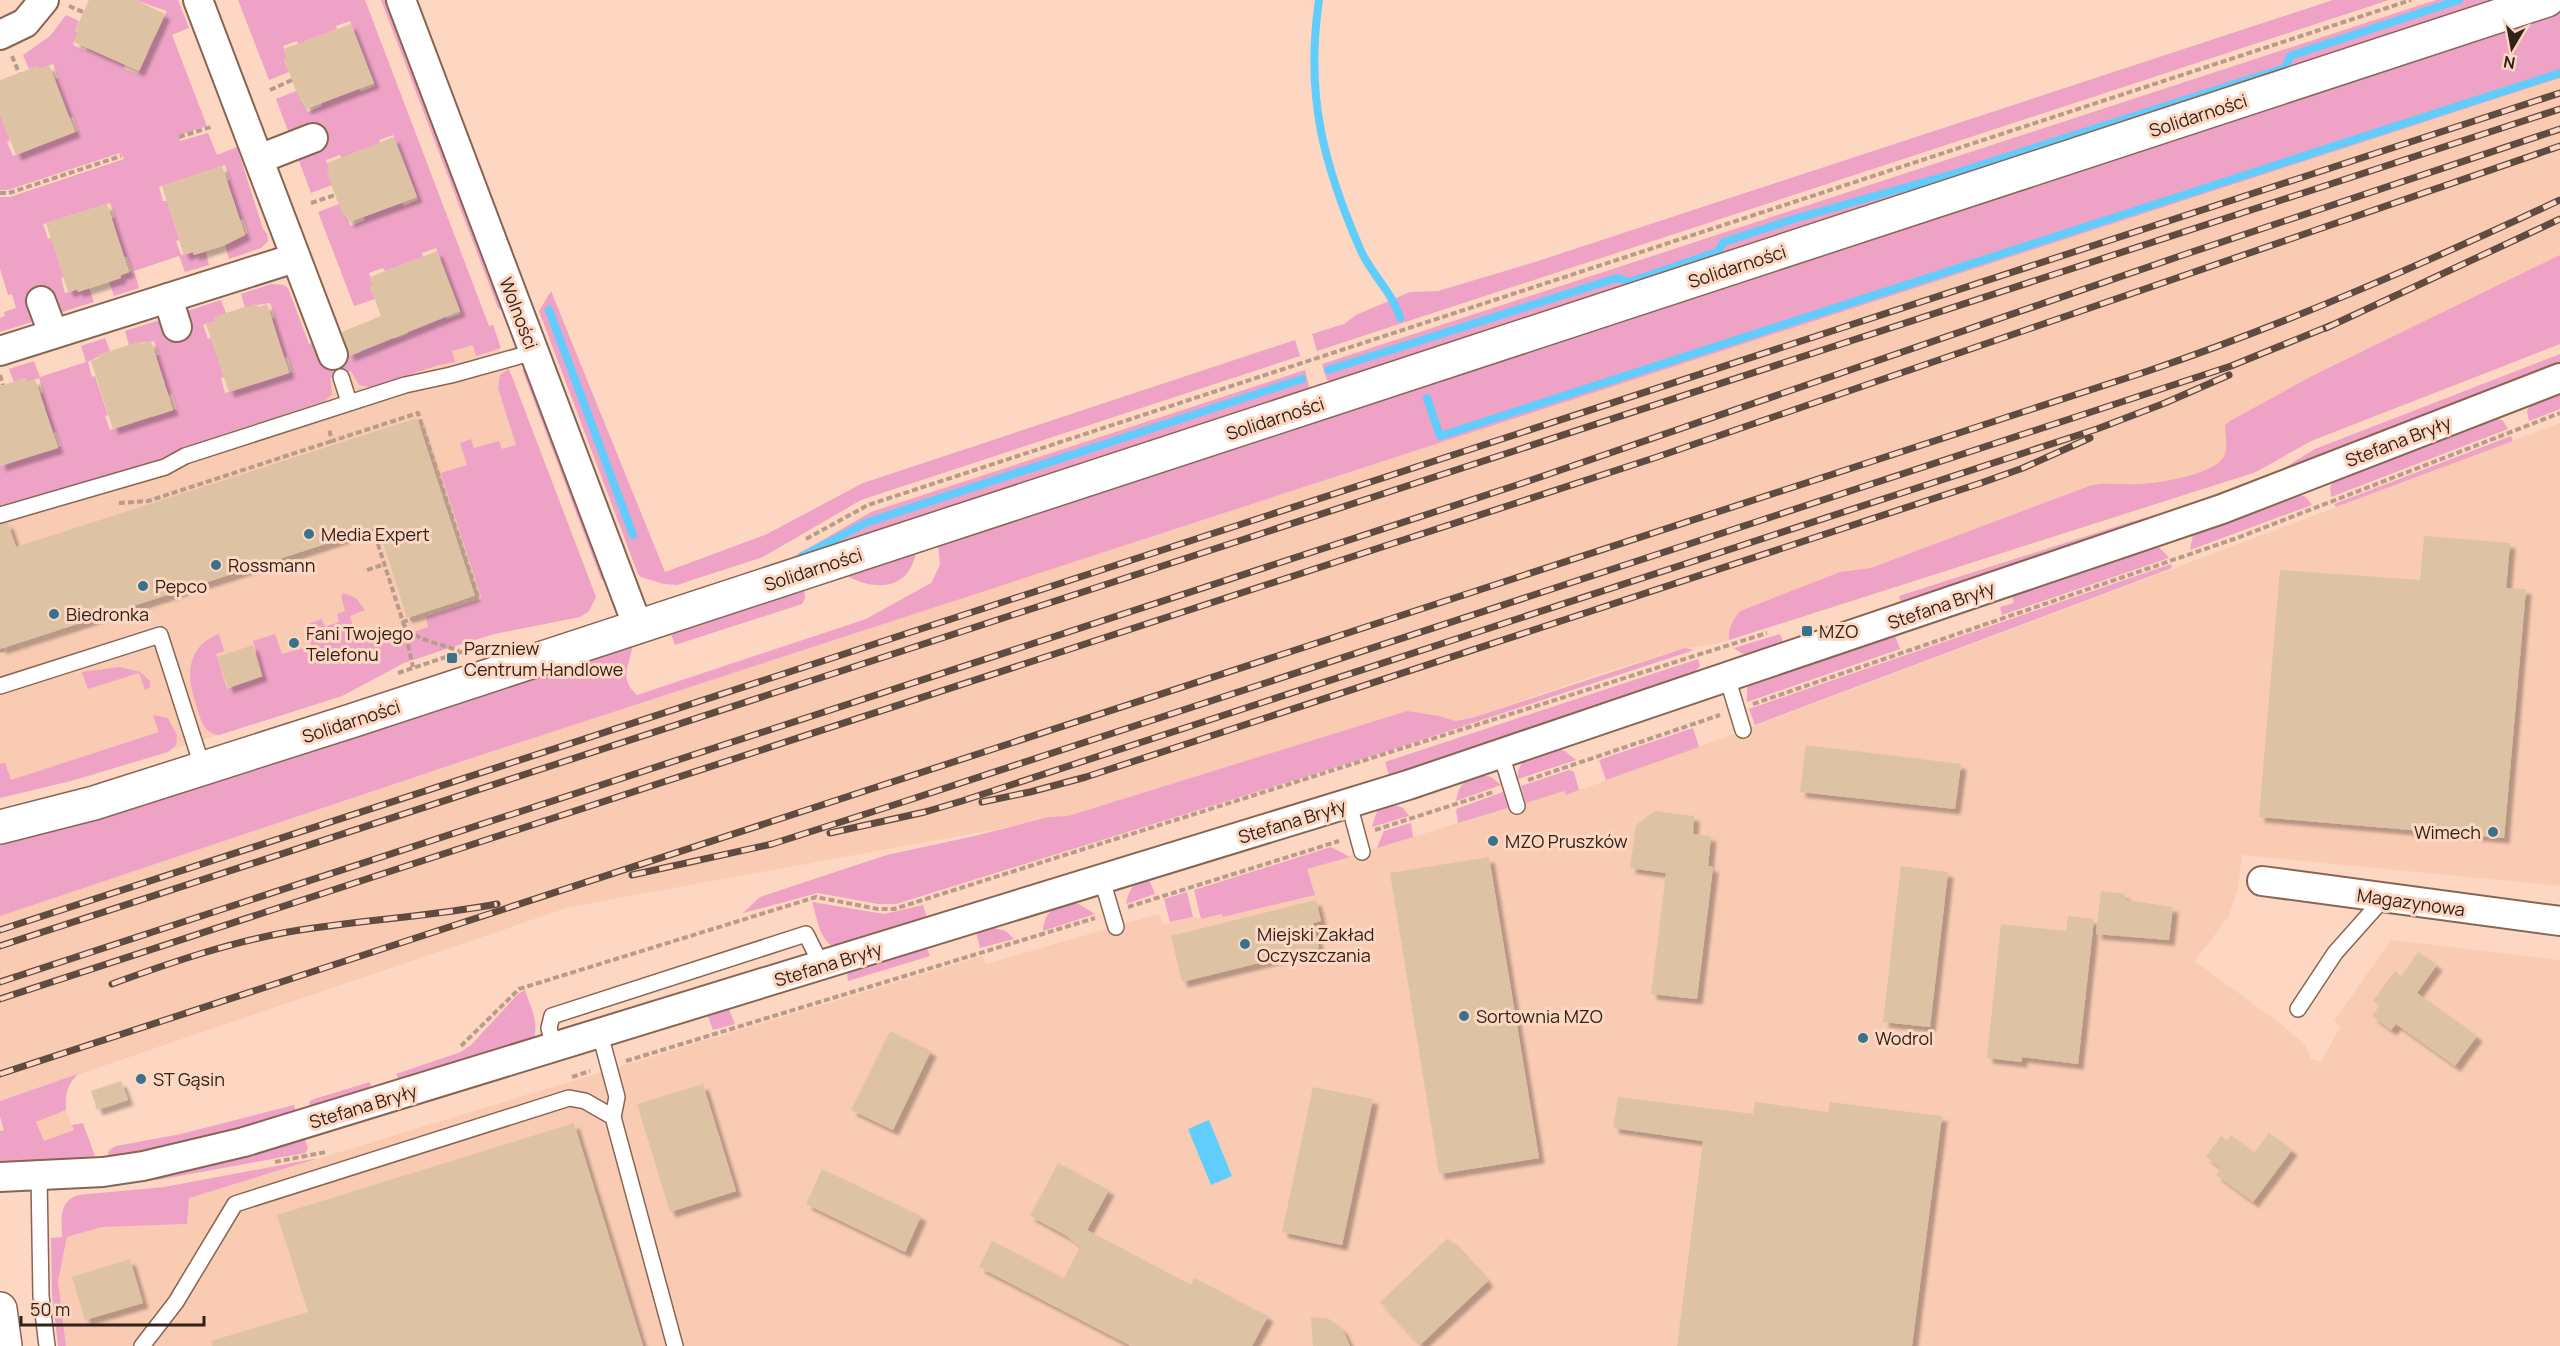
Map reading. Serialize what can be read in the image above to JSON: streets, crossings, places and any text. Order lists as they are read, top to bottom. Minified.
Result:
{"streets":{"street":["Solidarności","Wolności","Stefana Bryły","Magazynowa"]},"crossings":[["Solidarności","Wolności"]],"places":{"other":["Media Expert","Rossmann","Pepco","Biedronka","Fani Twojego Telefonu","Wimech","MZO Pruszków","Miejski Zakład Oczyszczania","Sortownia MZO","Wodrol","ST Gąsin"],"transit":["MZO","Parzniew Centrum Handlowe"]},"scale_bar":"50 m","north":"bottom"}
